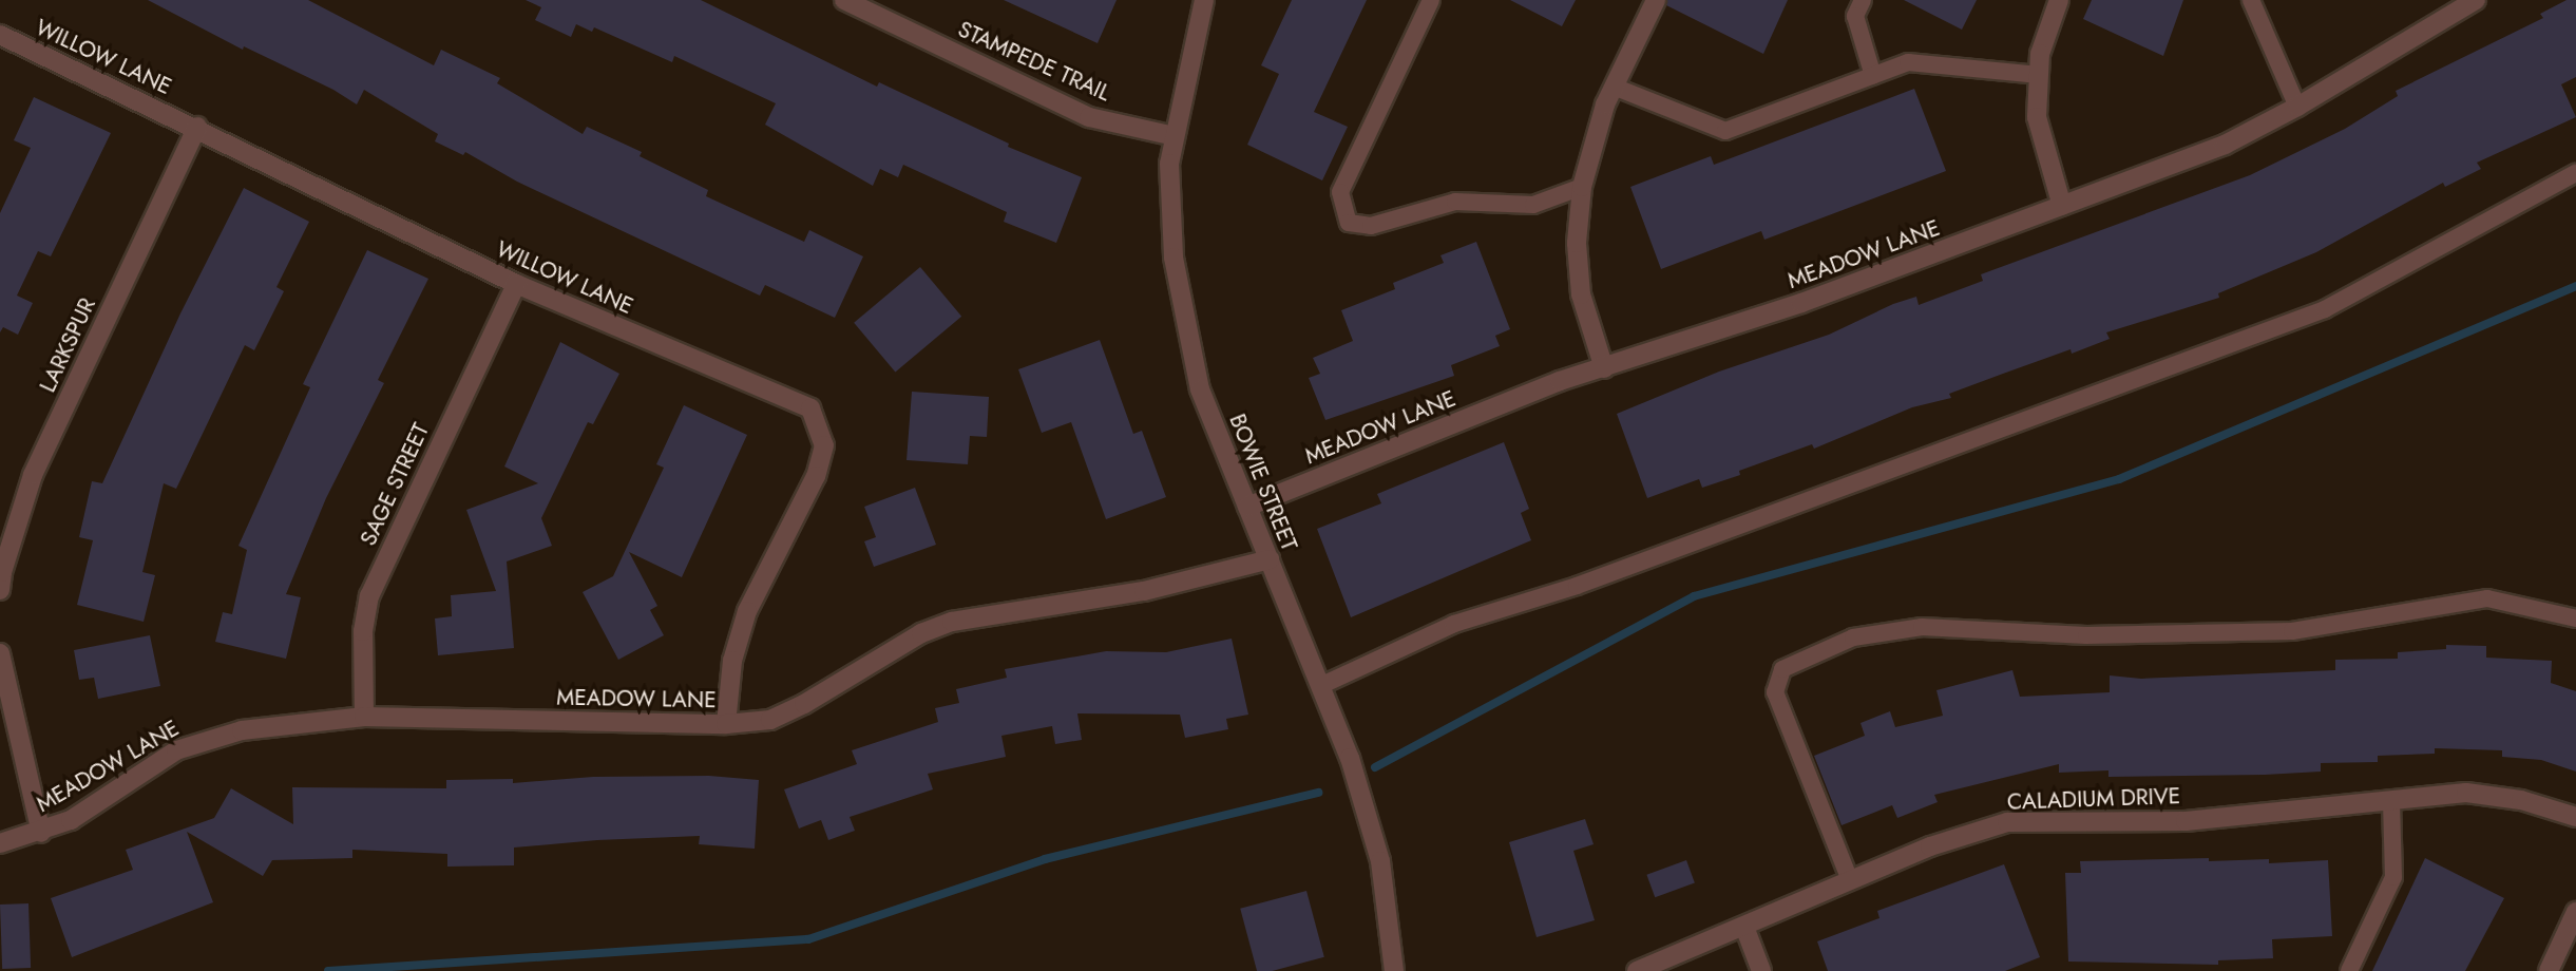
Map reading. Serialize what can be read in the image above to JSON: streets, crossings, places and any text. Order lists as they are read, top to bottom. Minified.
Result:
{"streets":{"street":["WILLOW LANE","STAMPEDE TRAIL","MEADOW LANE","LARKSPUR","BOWIE STREET","SAGE STREET","CALADIUM DRIVE"]},"crossings":[["WILLOW LANE","MEADOW LANE"],["WILLOW LANE","LARKSPUR"],["WILLOW LANE","SAGE STREET"],["STAMPEDE TRAIL","BOWIE STREET"],["MEADOW LANE","BOWIE STREET"],["MEADOW LANE","SAGE STREET"]]}
